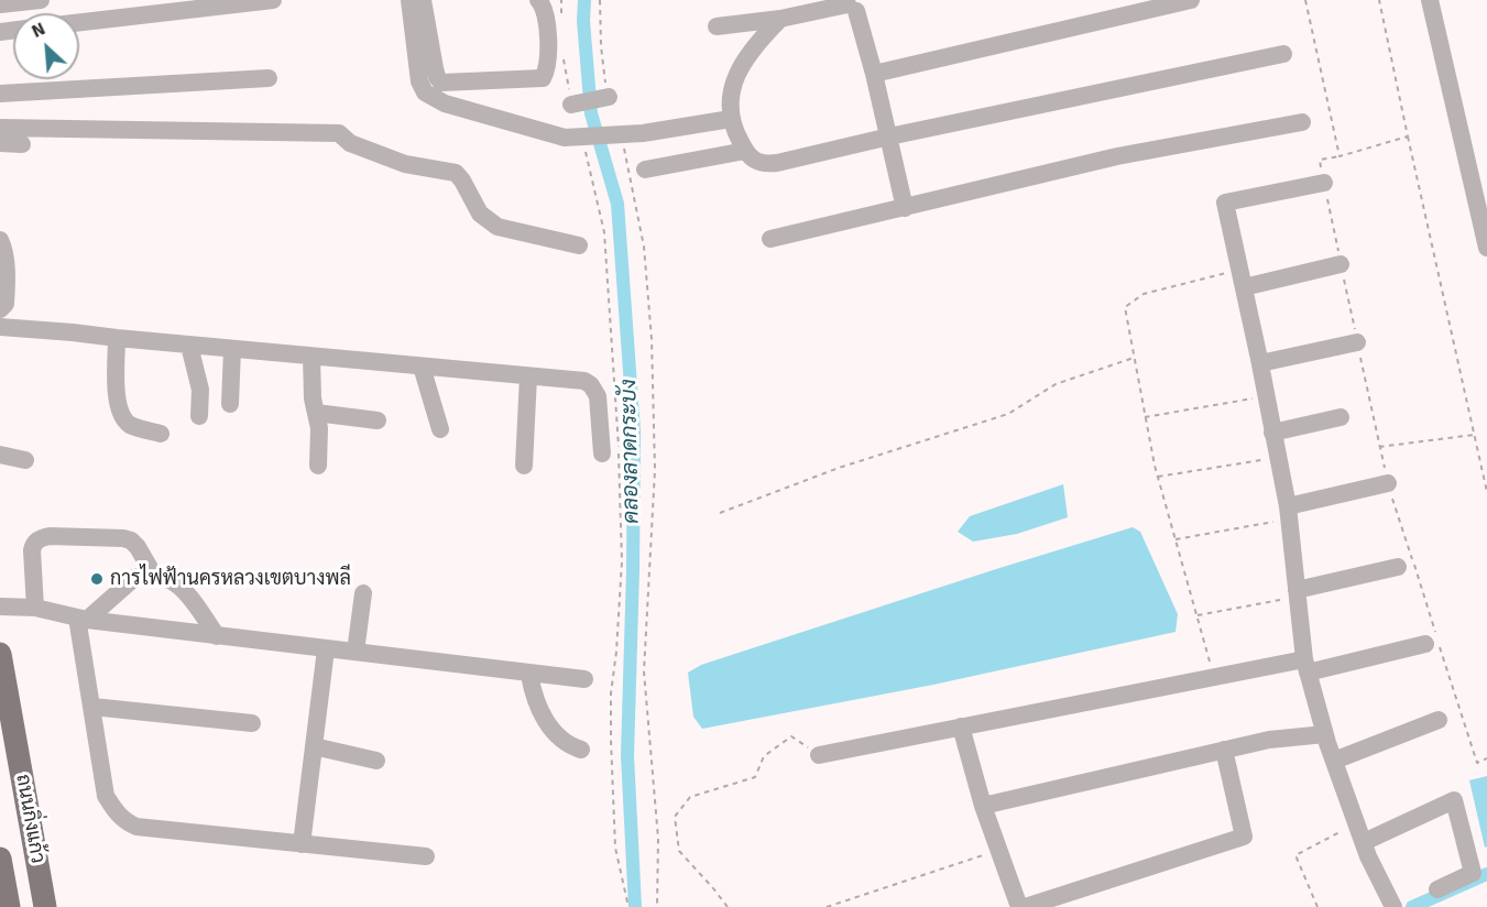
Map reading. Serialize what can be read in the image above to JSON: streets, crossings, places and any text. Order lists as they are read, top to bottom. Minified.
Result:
{"streets":{"main road":["ถนนกิ่งแก้ว"]},"water":["คลองลาดกระบัง"],"places":["การไฟฟ้านครหลวงเขตบางพลี"],"north":"top left"}
